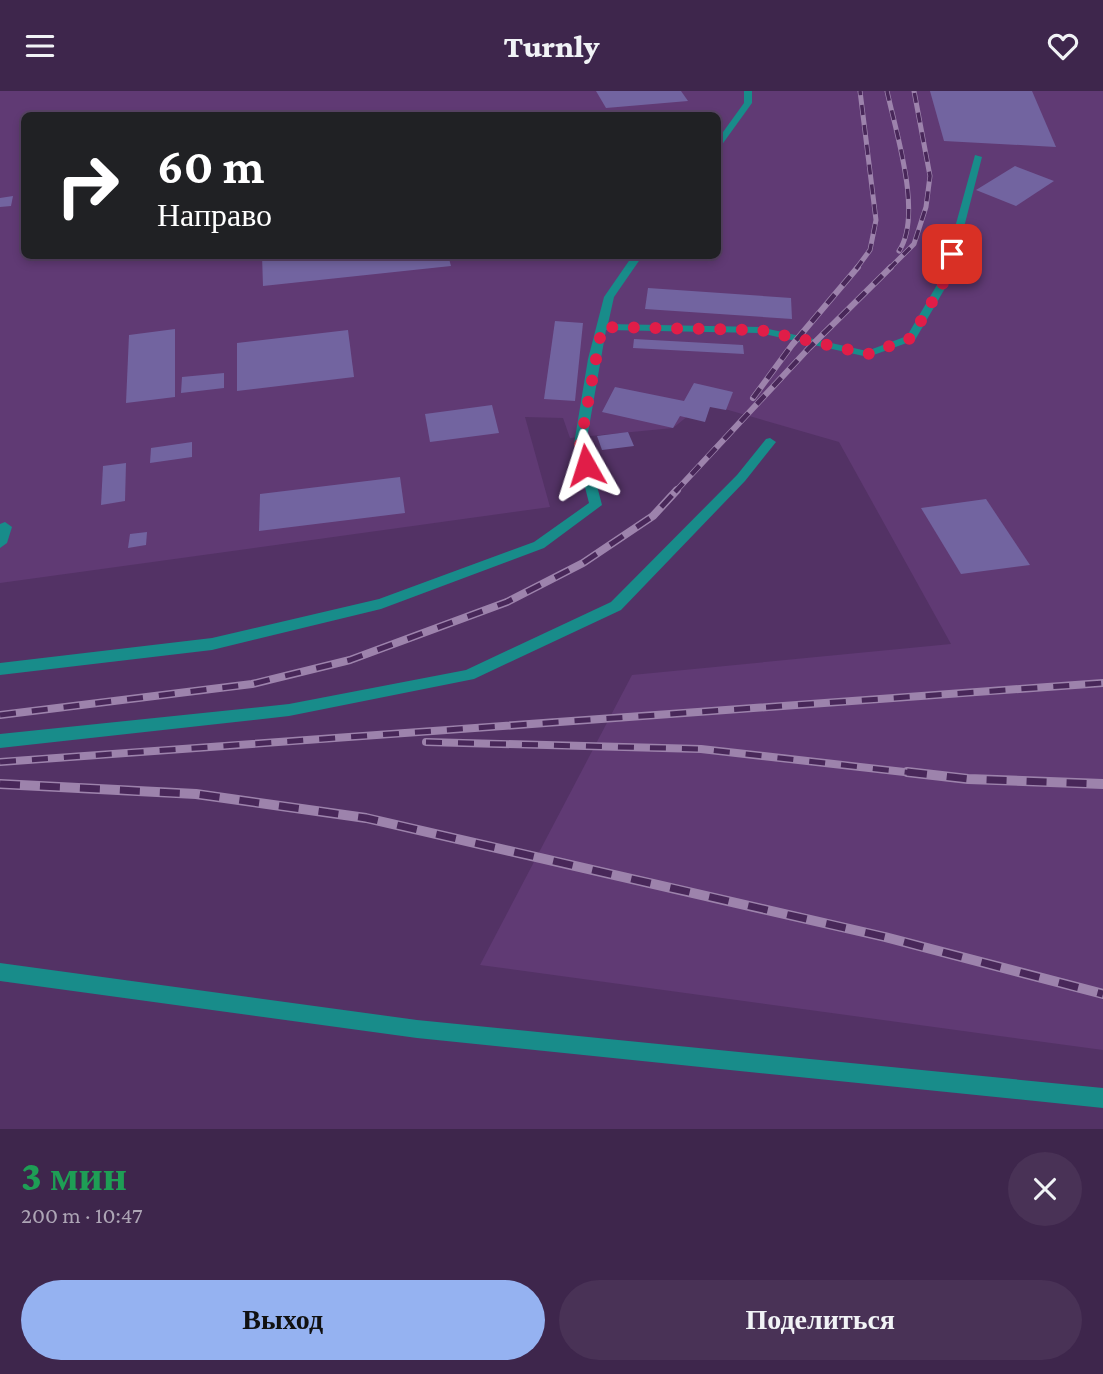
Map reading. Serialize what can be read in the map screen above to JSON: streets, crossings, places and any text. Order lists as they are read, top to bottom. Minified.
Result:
{"page":{"header":"Turnly","turn":["60 m","Направо"],"heading":["3 мин","200 m · 10:47"],"buttons":["Выход","Поделиться"]}}
